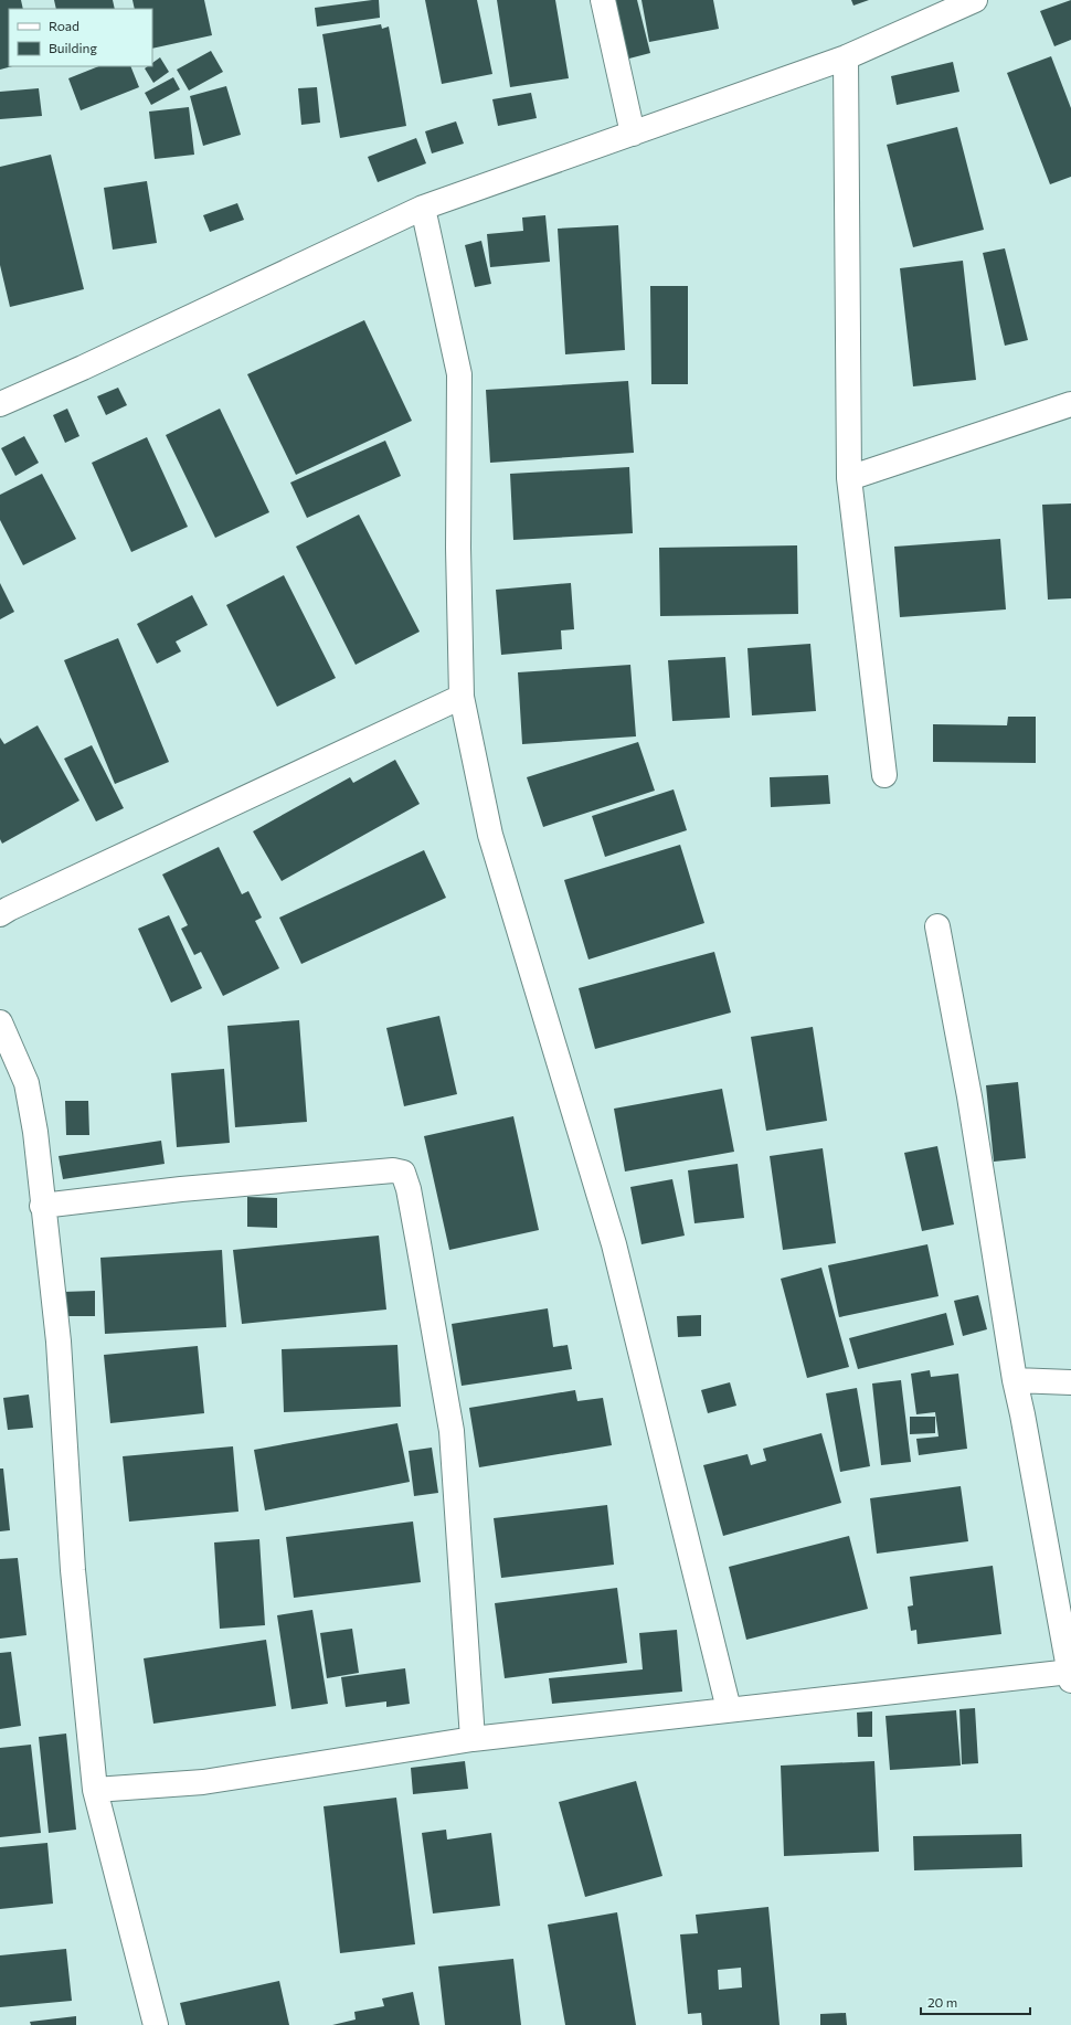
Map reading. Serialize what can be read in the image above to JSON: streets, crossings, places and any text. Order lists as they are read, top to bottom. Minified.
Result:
{"legend":["Road","Building"],"scale_bar":"20 m"}
